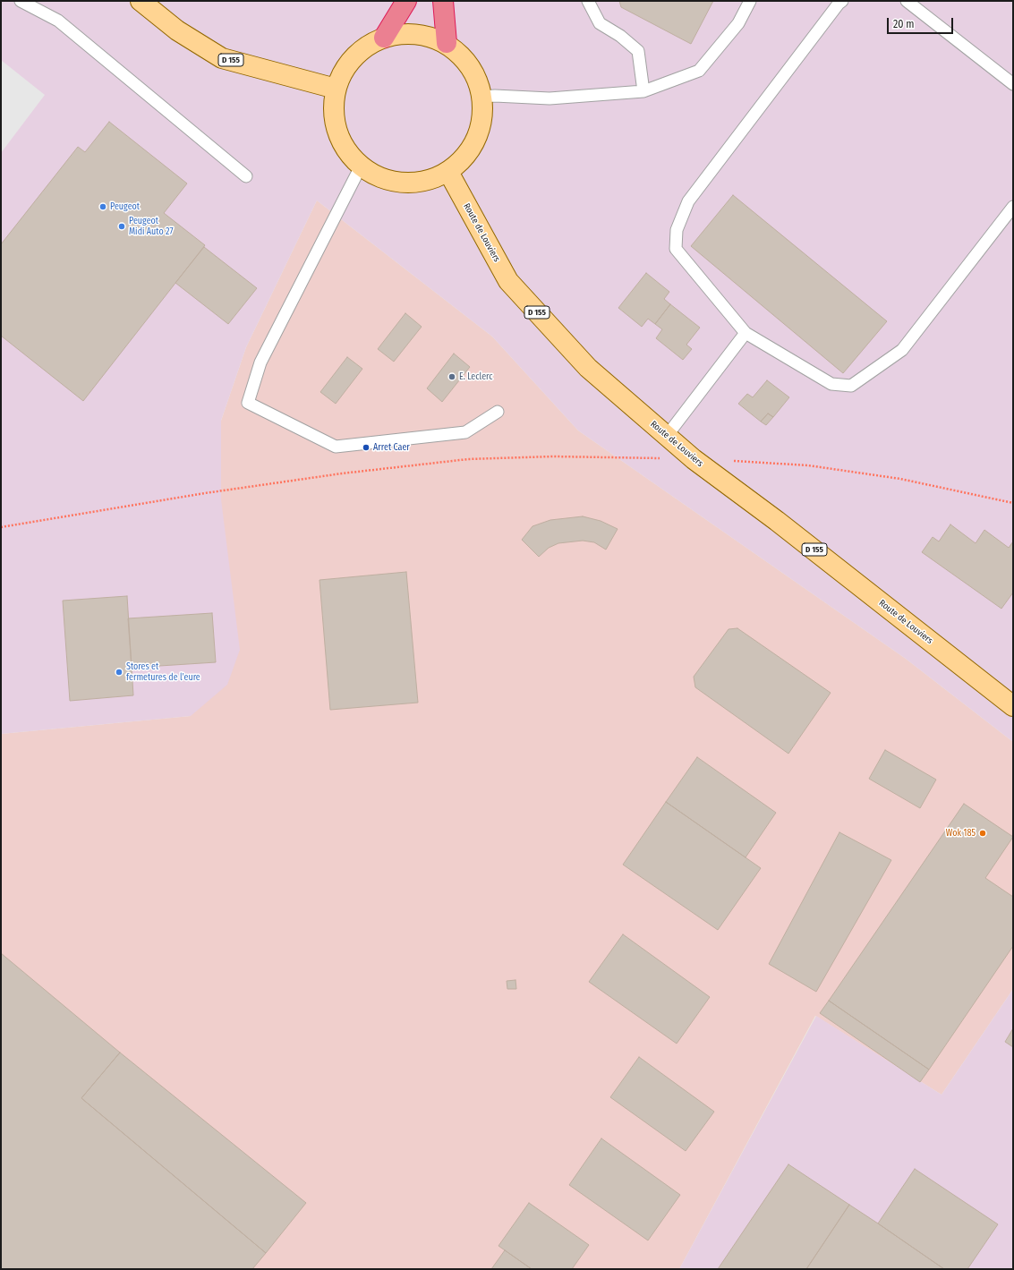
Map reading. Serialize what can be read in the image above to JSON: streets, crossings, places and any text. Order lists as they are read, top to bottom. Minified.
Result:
{"streets":{"main road":["D 155","Route de Louviers"]},"places":["Peugeot","Peugeot Midi Auto 27","E. Leclerc","Arret Caer","Stores et fermetures de l’eure","Wok 185"],"scale_bar":"20 m"}
